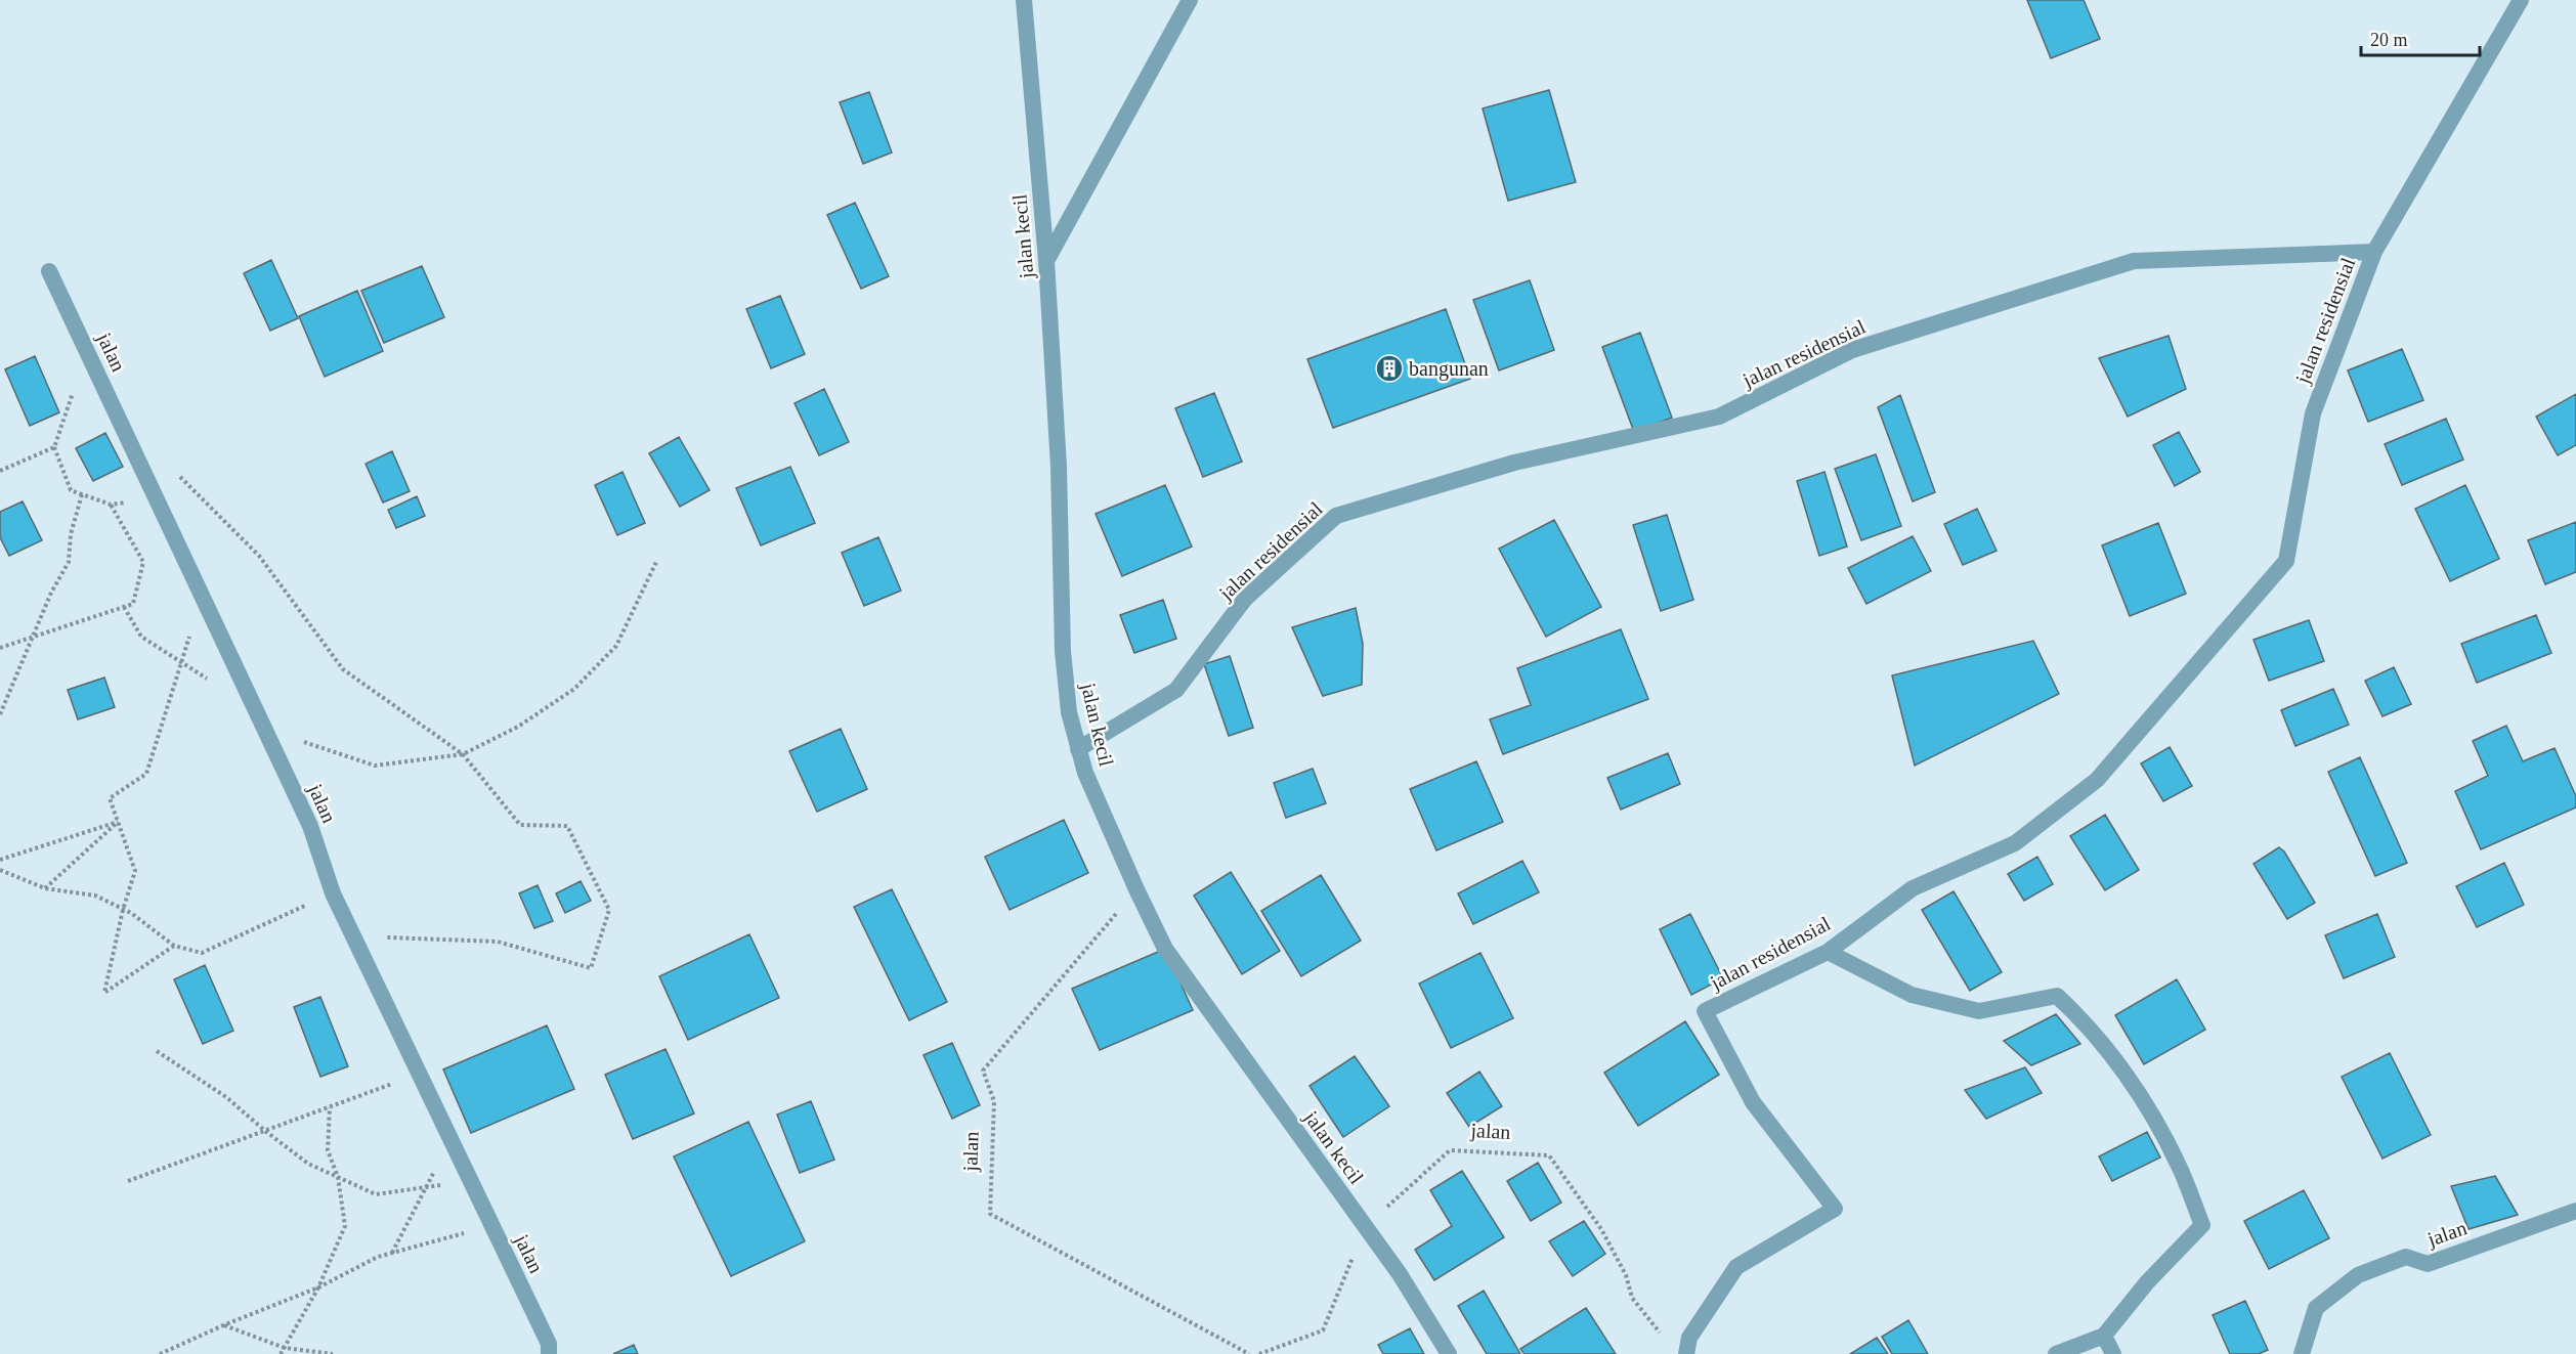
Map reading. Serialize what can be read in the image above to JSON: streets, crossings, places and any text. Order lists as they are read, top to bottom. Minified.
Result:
{"streets":{"street":["jalan kecil","jalan residensial","jalan"]},"crossings":[["jalan kecil","jalan residensial"],["jalan kecil","jalan"]],"places":{"building":["bangunan"]},"scale_bar":"20 m"}
